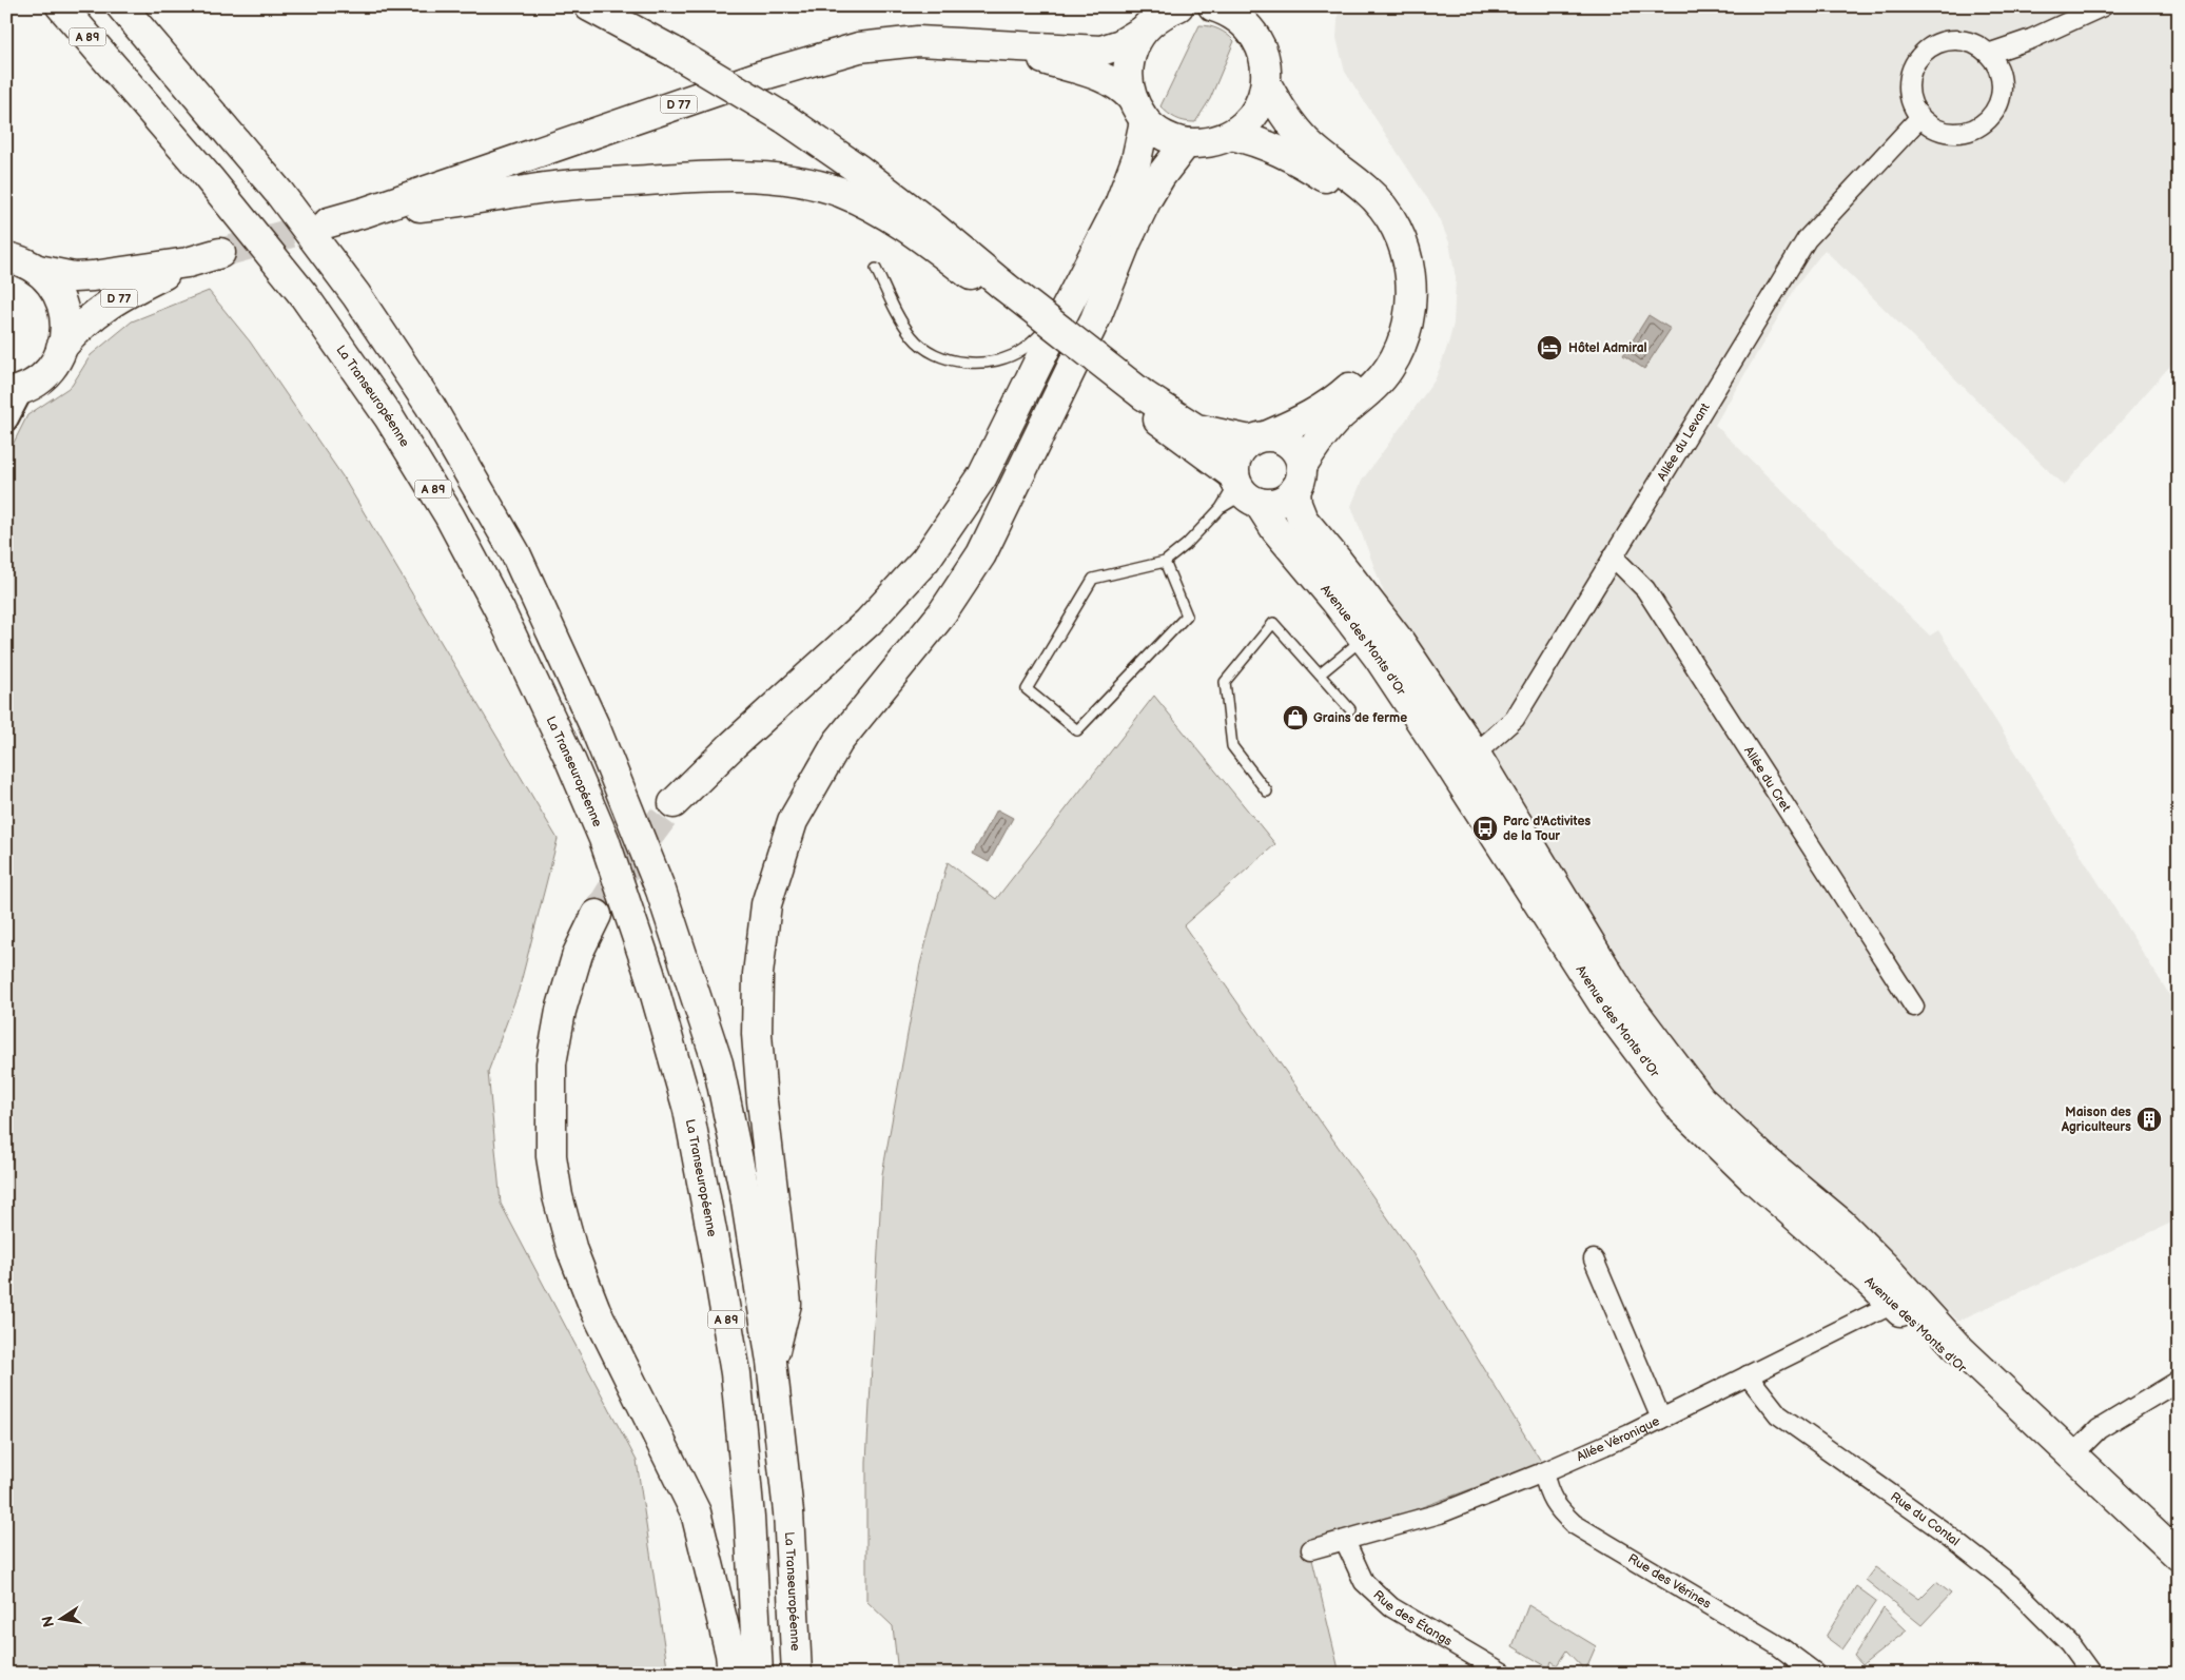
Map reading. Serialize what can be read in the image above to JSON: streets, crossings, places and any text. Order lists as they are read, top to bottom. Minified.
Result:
{"streets":{"main road":["A 89","D 77","La Transeuropéenne","Avenue des Monts d'Or"],"street":["Allée du Levant","Allée du Cret","Allée Véronique","Rue du Contal","Rue des Vérines","Rue des Étangs"]},"crossings":[["Allée du Levant","Avenue des Monts d'Or"],["Allée du Levant","Allée du Cret"],["Avenue des Monts d'Or","Allée Véronique"],["Allée Véronique","Rue du Contal"],["Allée Véronique","Rue des Vérines"],["Allée Véronique","Rue des Étangs"]],"places":{"hotel":["Hôtel Admiral"],"shop":["Grains de ferme"],"bus stop":["Parc d'Activites de la Tour"],"building":["Maison des Agriculteurs"]},"north":"left"}
